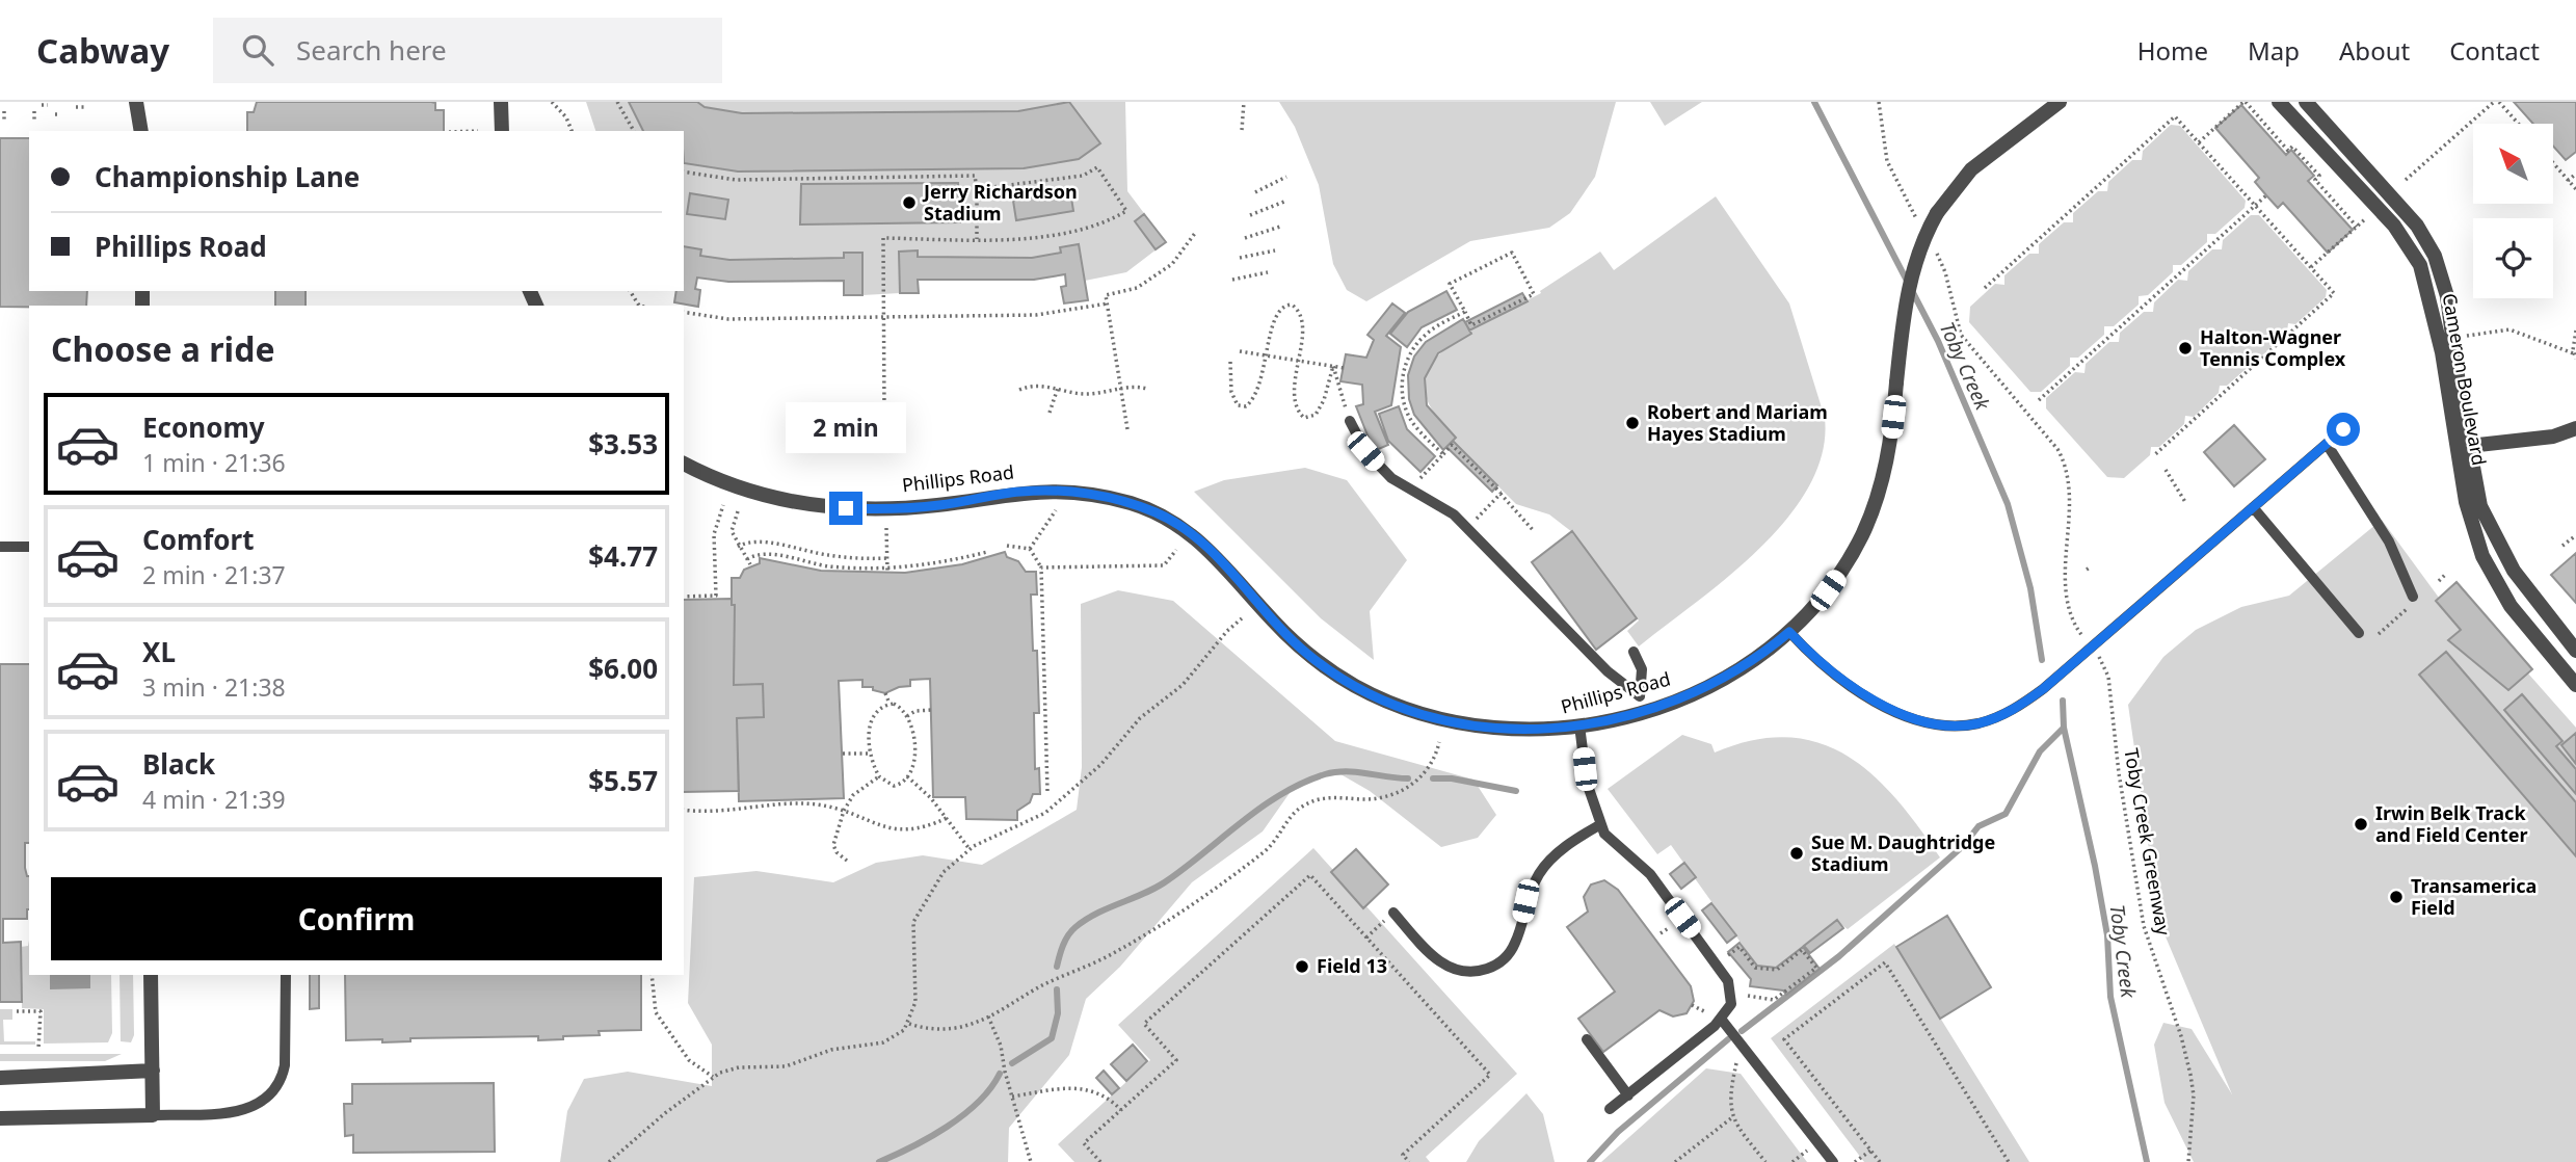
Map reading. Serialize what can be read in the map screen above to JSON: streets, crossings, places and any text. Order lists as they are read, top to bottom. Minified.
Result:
{"streets":{"street":["Cameron Boulevard","Phillips Road"],"path":["Toby Creek Greenway"]},"water":["Toby Creek"],"places":["Jerry Richardson Stadium","Halton-Wagner Tennis Complex","Robert and Mariam Hayes Stadium","Irwin Belk Track and Field Center","Sue M. Daughtridge Stadium","Transamerica Field","Field 13"],"north":"top left","page":{"header":"Cabway","search":"Search here","nav":["Home","Map","About","Contact"],"banner":["Championship Lane","Phillips Road"],"heading":"Choose a ride","list":[{"name":"Economy","note":"1 min · 21:36","value":"$3.53"},{"name":"Comfort","note":"2 min · 21:37","value":"$4.77"},{"name":"XL","note":"3 min · 21:38","value":"$6.00"},{"name":"Black","note":"4 min · 21:39","value":"$5.57"}],"bubble":"2 min","buttons":"Confirm"}}
